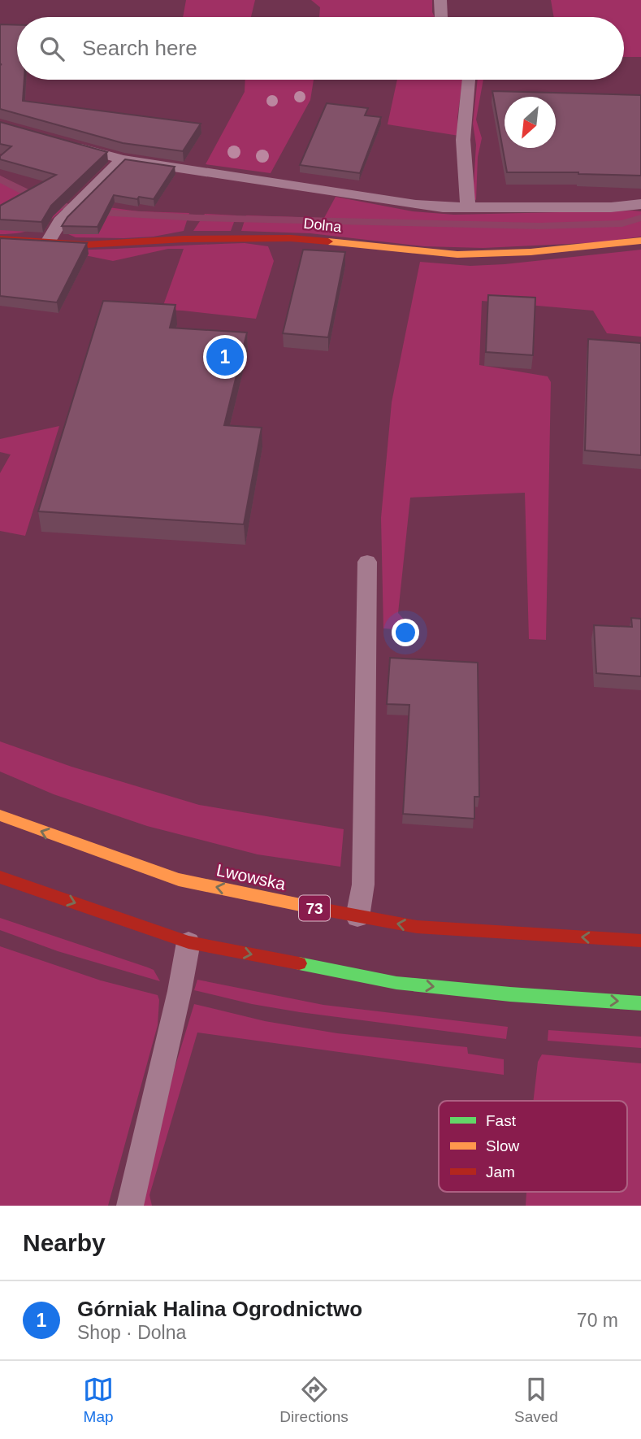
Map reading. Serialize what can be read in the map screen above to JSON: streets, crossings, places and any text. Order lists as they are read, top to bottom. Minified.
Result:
{"streets":{"main road":["Dolna","Lwowska","73"]},"legend":["Fast","Slow","Jam"],"north":"bottom left","page":{"search":"Search here","pins":"1","heading":"Nearby","list":[{"mark":"1","name":"Górniak Halina Ogrodnictwo","note":"Shop · Dolna","value":"70 m"}],"nav":["Map","Directions","Saved"]}}
